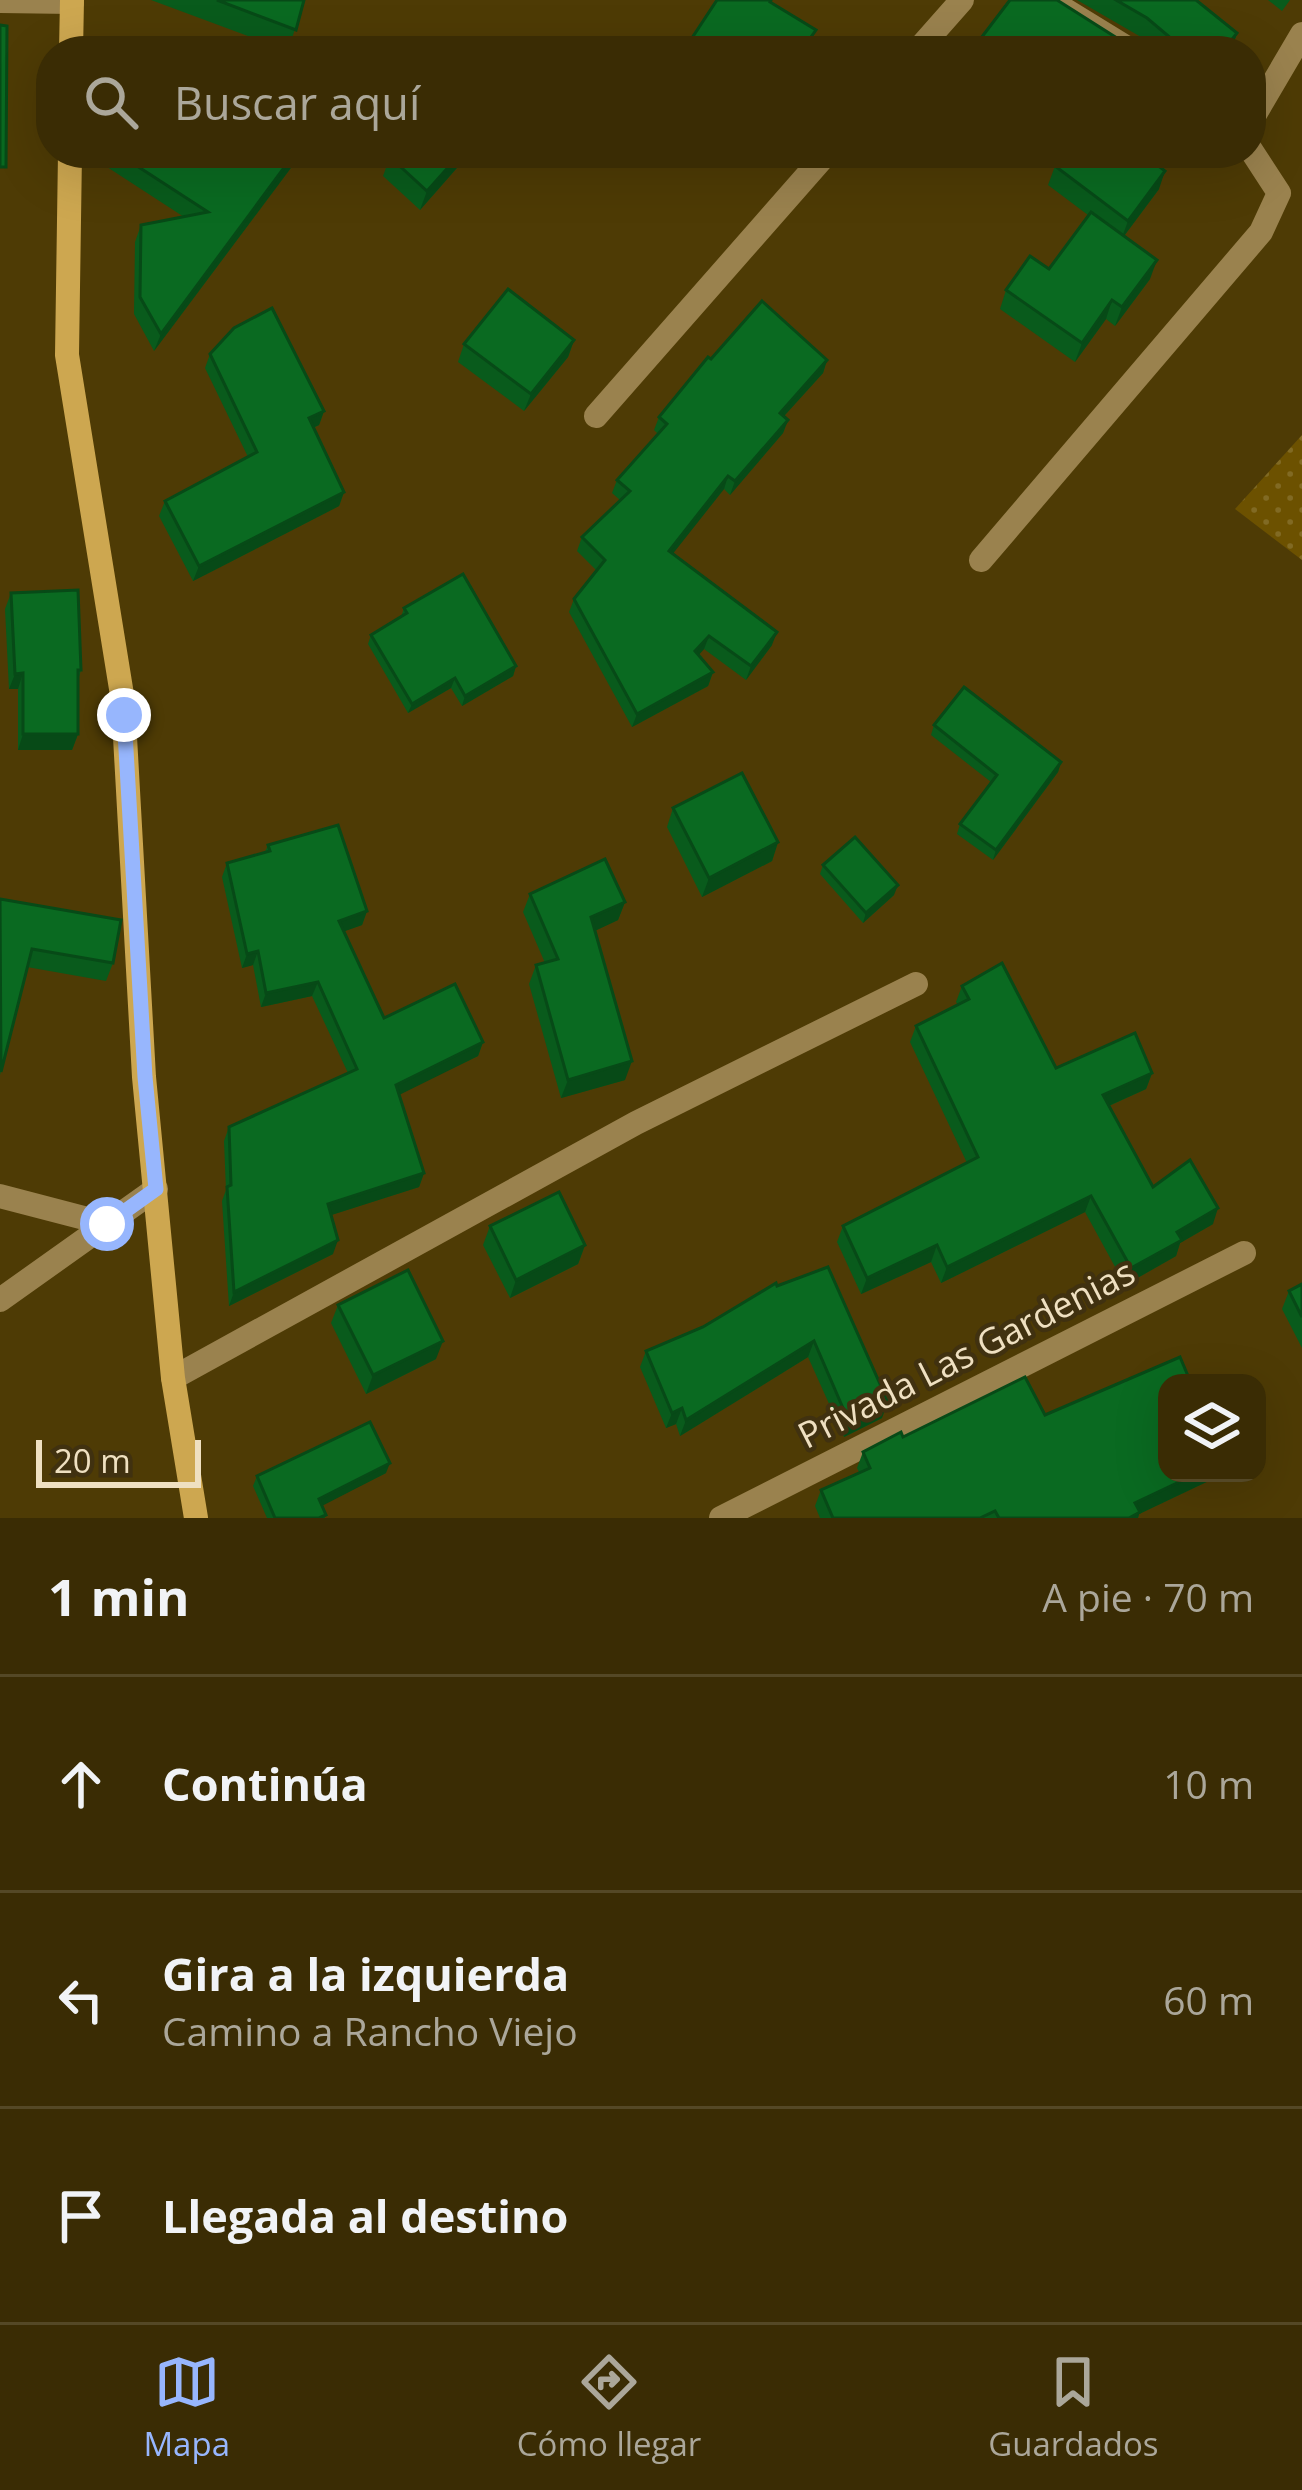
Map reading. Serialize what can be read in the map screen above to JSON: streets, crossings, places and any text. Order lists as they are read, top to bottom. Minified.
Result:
{"streets":{"street":["Privada Las Gardenias"]},"scale_bar":"20 m","page":{"search":"Buscar aquí","scale":"20 m","heading":["1 min","A pie · 70 m"],"list":[["Continúa","10 m"],["Gira a la izquierda","Camino a Rancho Viejo","60 m"],"Llegada al destino"],"nav":["Mapa","Cómo llegar","Guardados"]}}
